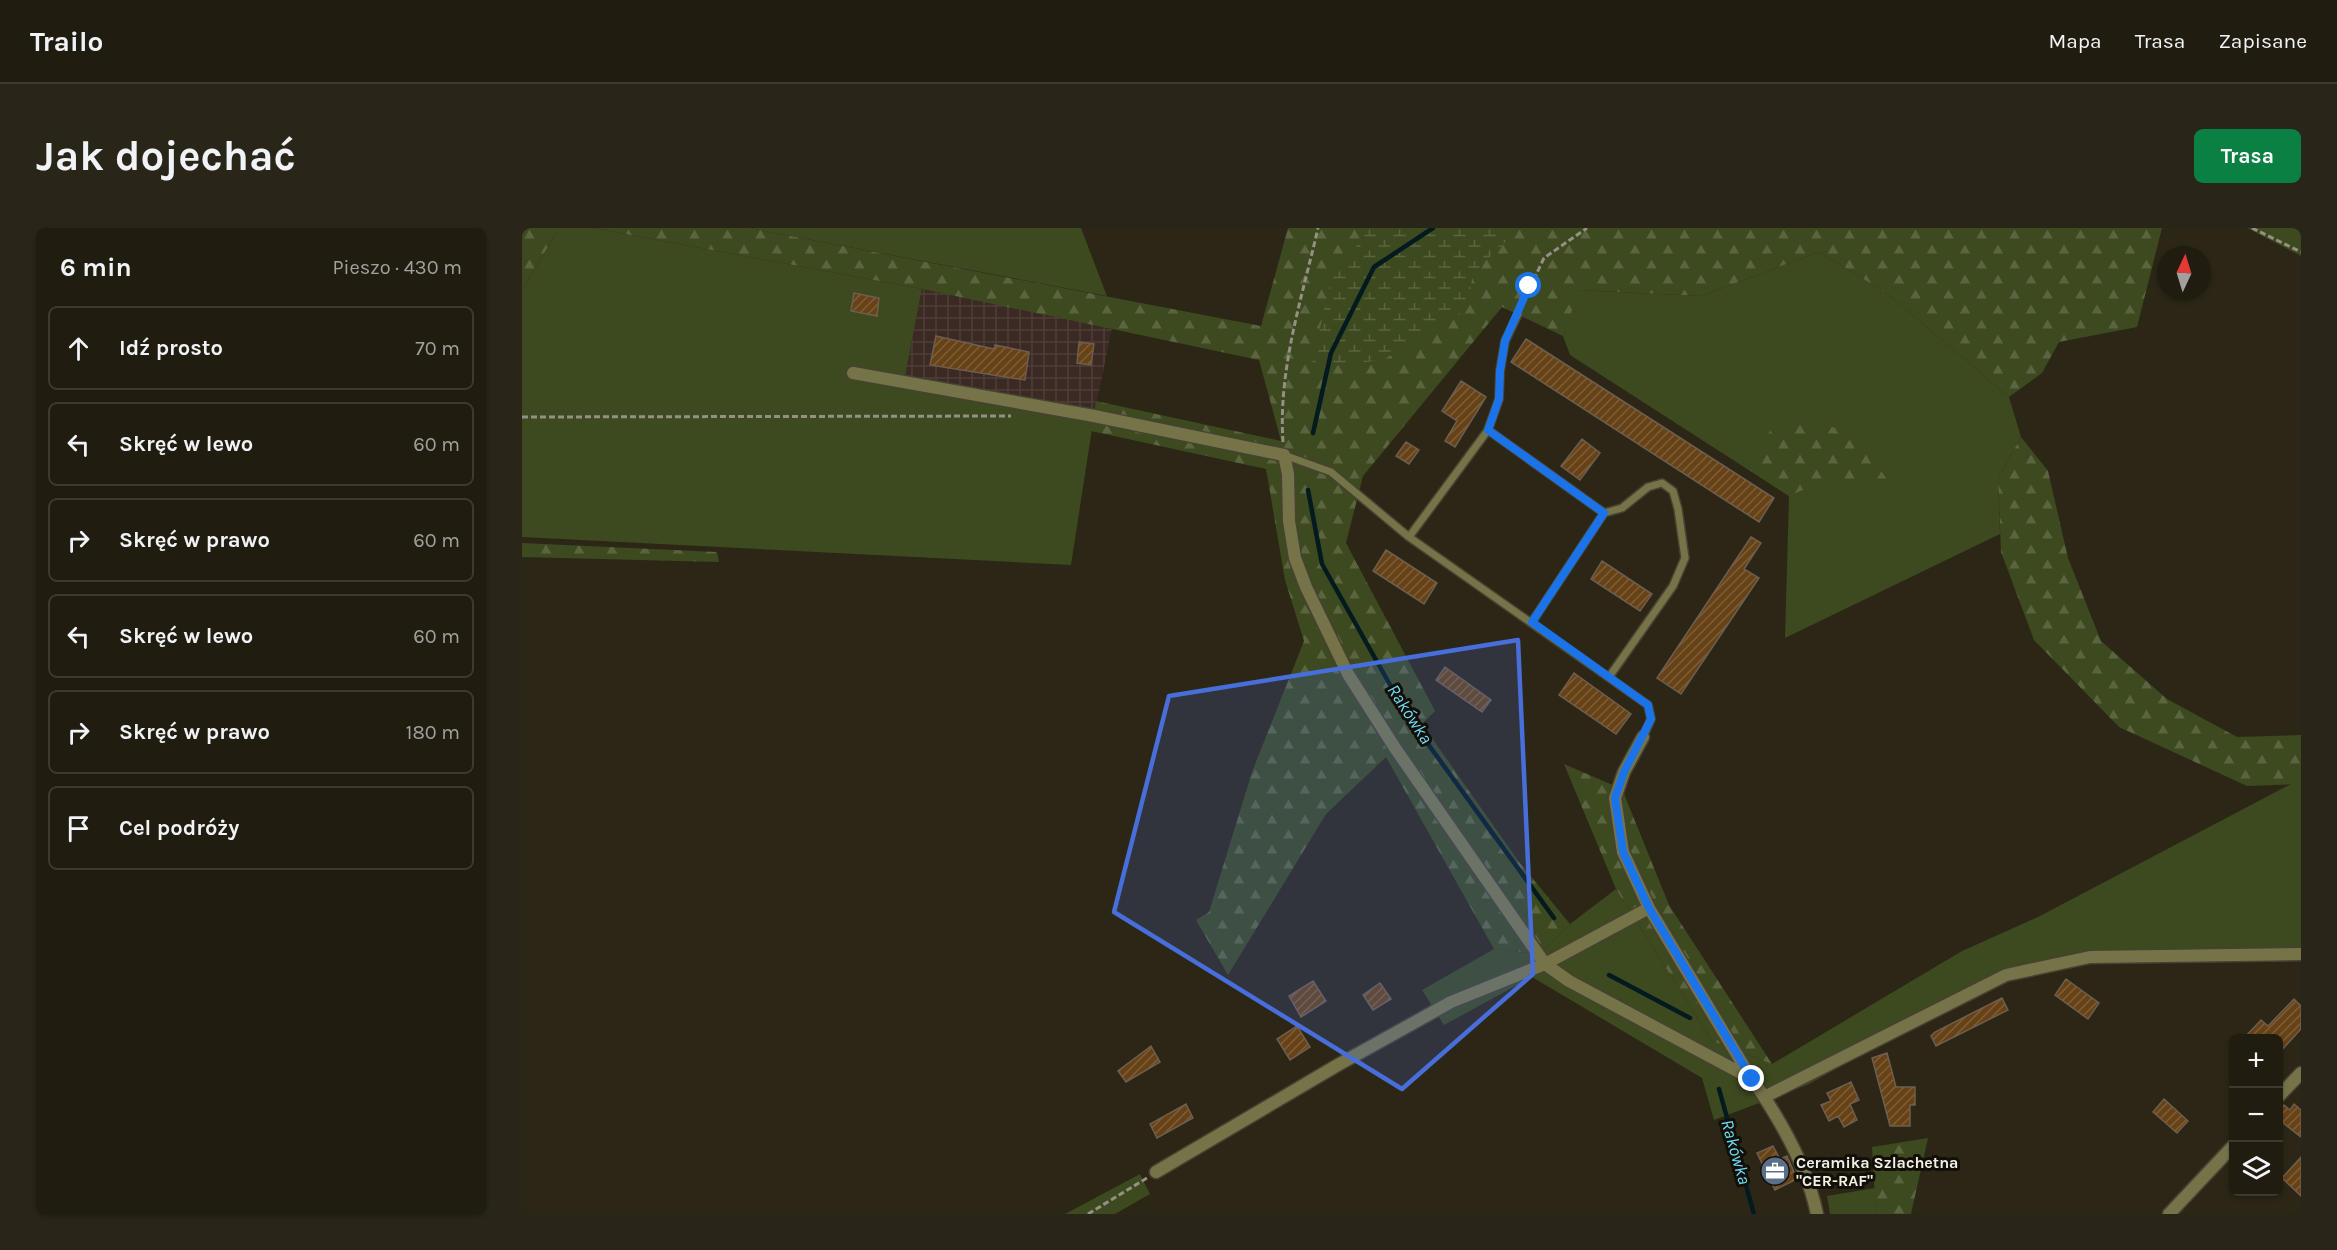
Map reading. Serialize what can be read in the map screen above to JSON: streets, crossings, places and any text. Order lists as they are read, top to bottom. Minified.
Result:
{"water":["Rakówka"],"places":{"office":["Ceramika Szlachetna \"CER-RAF\""]},"north":"top","page":{"header":"Trailo","nav":["Mapa","Trasa","Zapisane"],"buttons":"Trasa","title":"Jak dojechać","heading":["6 min","Pieszo · 430 m"],"list":[["Idź prosto","70 m"],["Skręć w lewo","60 m"],["Skręć w prawo","60 m"],["Skręć w lewo","60 m"],["Skręć w prawo","180 m"],"Cel podróży"],"map_buttons":["+","−"]}}
